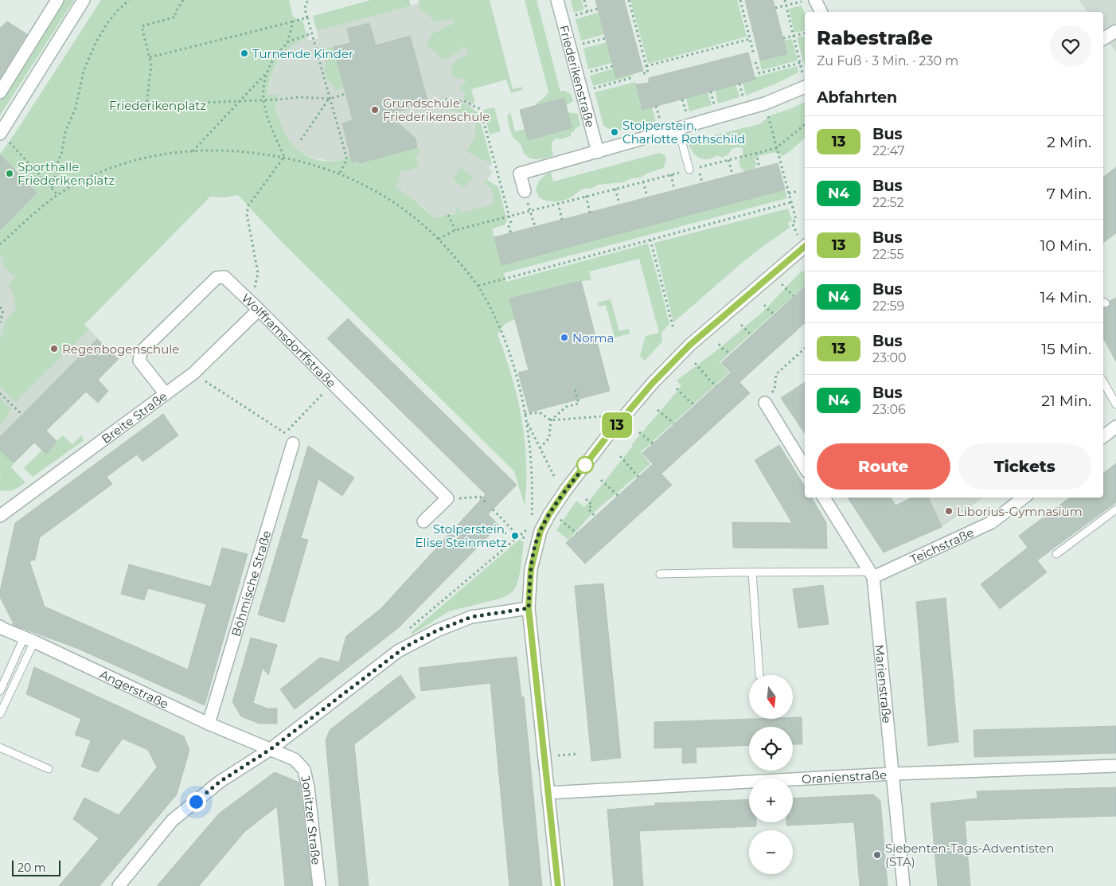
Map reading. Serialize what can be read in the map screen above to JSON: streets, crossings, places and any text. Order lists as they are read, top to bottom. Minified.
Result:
{"streets":{"street":["Friederikenstraße","Wolfframsdorffstraße","Breite Straße","Teichstraße","Böhmische Straße","Marienstraße","Angerstraße","Oranienstraße","Jonitzer Straße"]},"crossings":[["Wolfframsdorffstraße","Breite Straße"],["Teichstraße","Marienstraße"],["Böhmische Straße","Angerstraße"],["Marienstraße","Oranienstraße"],["Angerstraße","Jonitzer Straße"]],"parks":["Friederikenplatz"],"places":["Turnende Kinder","Grundschule Friederikenschule","Stolperstein, Charlotte Rothschild","Sporthalle Friederikenplatz","Norma","Regenbogenschule","Liborius-Gymnasium","Stolperstein, Elise Steinmetz","Siebenten-Tags-Adventisten (STA)"],"lines":["bus line 13"],"scale_bar":"20 m","north":"bottom","page":{"on_map":"13","heading":[["Rabestraße","Zu Fuß · 3 Min. · 230 m"],"Abfahrten"],"list":[{"mark":"13","name":"Bus","note":"22:47","value":"2 Min."},{"mark":"N4","name":"Bus","note":"22:52","value":"7 Min."},{"mark":"13","name":"Bus","note":"22:55","value":"10 Min."},{"mark":"N4","name":"Bus","note":"22:59","value":"14 Min."},{"mark":"13","name":"Bus","note":"23:00","value":"15 Min."},{"mark":"N4","name":"Bus","note":"23:06","value":"21 Min."}],"buttons":["Route","Tickets"],"map_buttons":["+","−"],"scale":"20 m"}}
